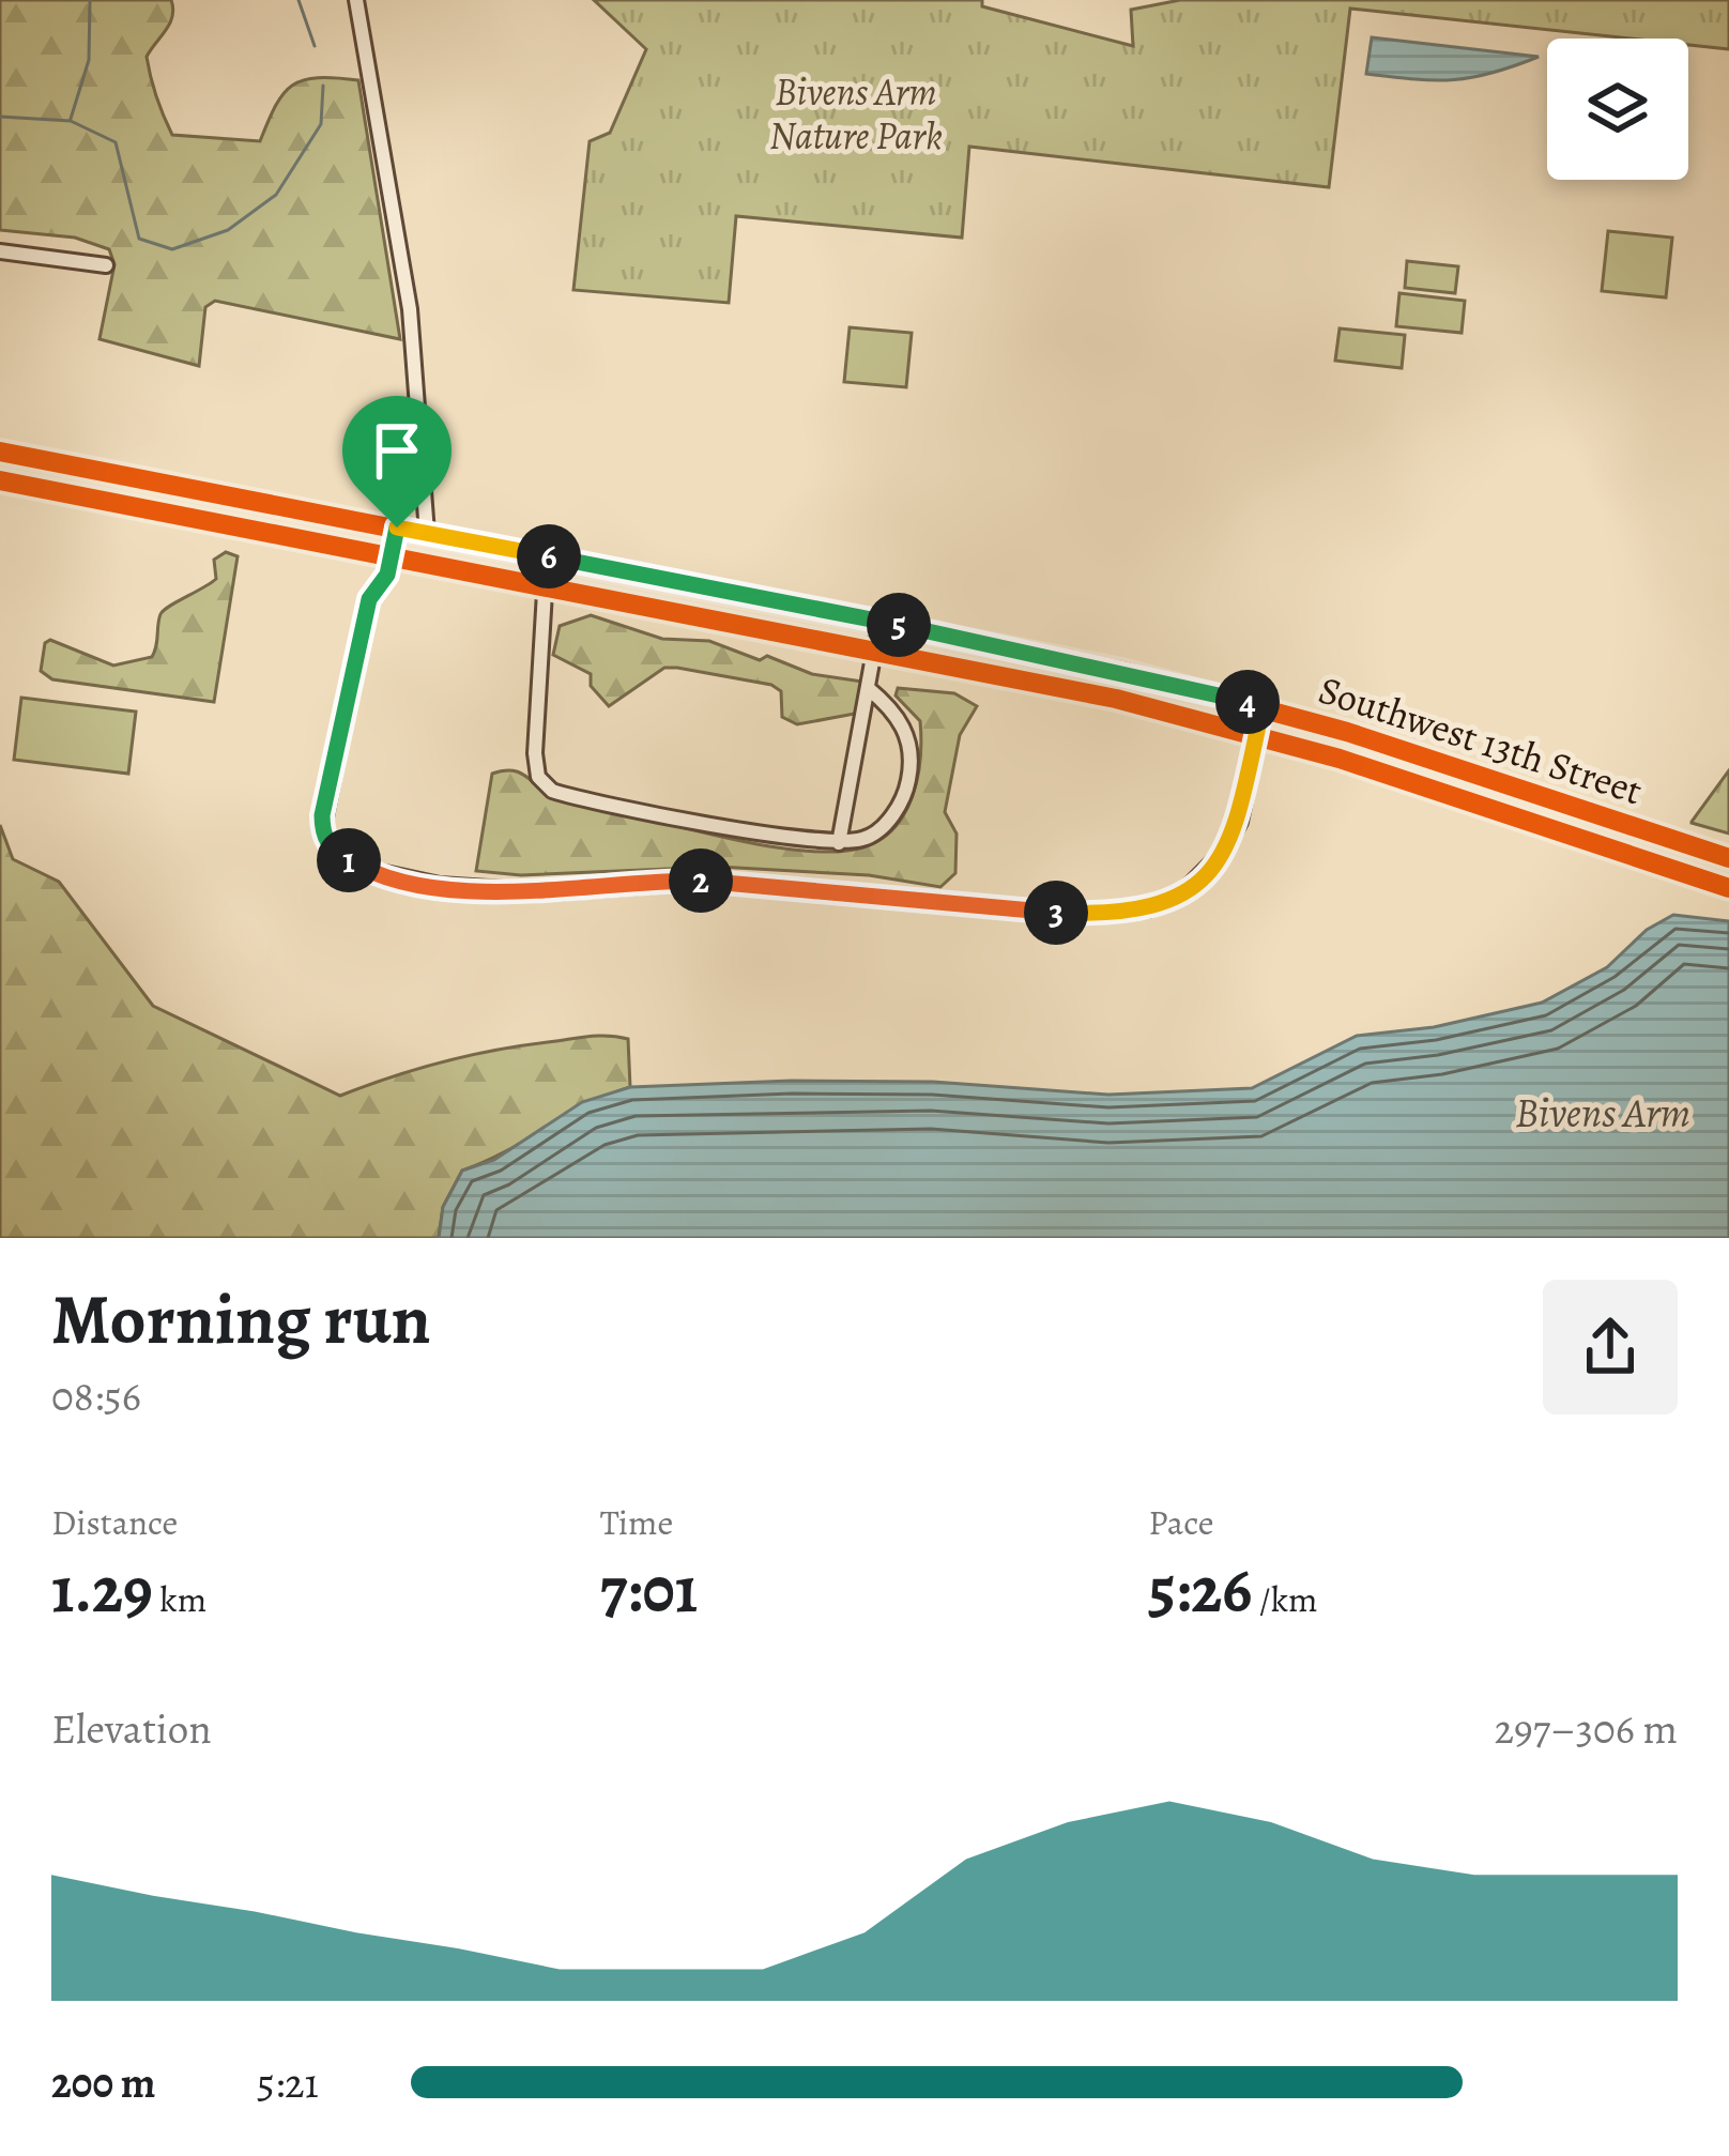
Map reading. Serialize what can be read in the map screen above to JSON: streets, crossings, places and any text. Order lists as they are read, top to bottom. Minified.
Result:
{"streets":{"main road":["Southwest 13th Street"]},"water":["Bivens Arm"],"parks":["Bivens Arm Nature Park"],"page":{"pins":["6","5","4","1","2","3"],"heading":["Morning run","08:56"],"stats":[["Distance","1.29 km"],["Time","7:01"],["Pace","5:26 /km"]],"chart":["Elevation","297–306 m"],"list":[{"name":"200 m","note":"5:21"}]}}
